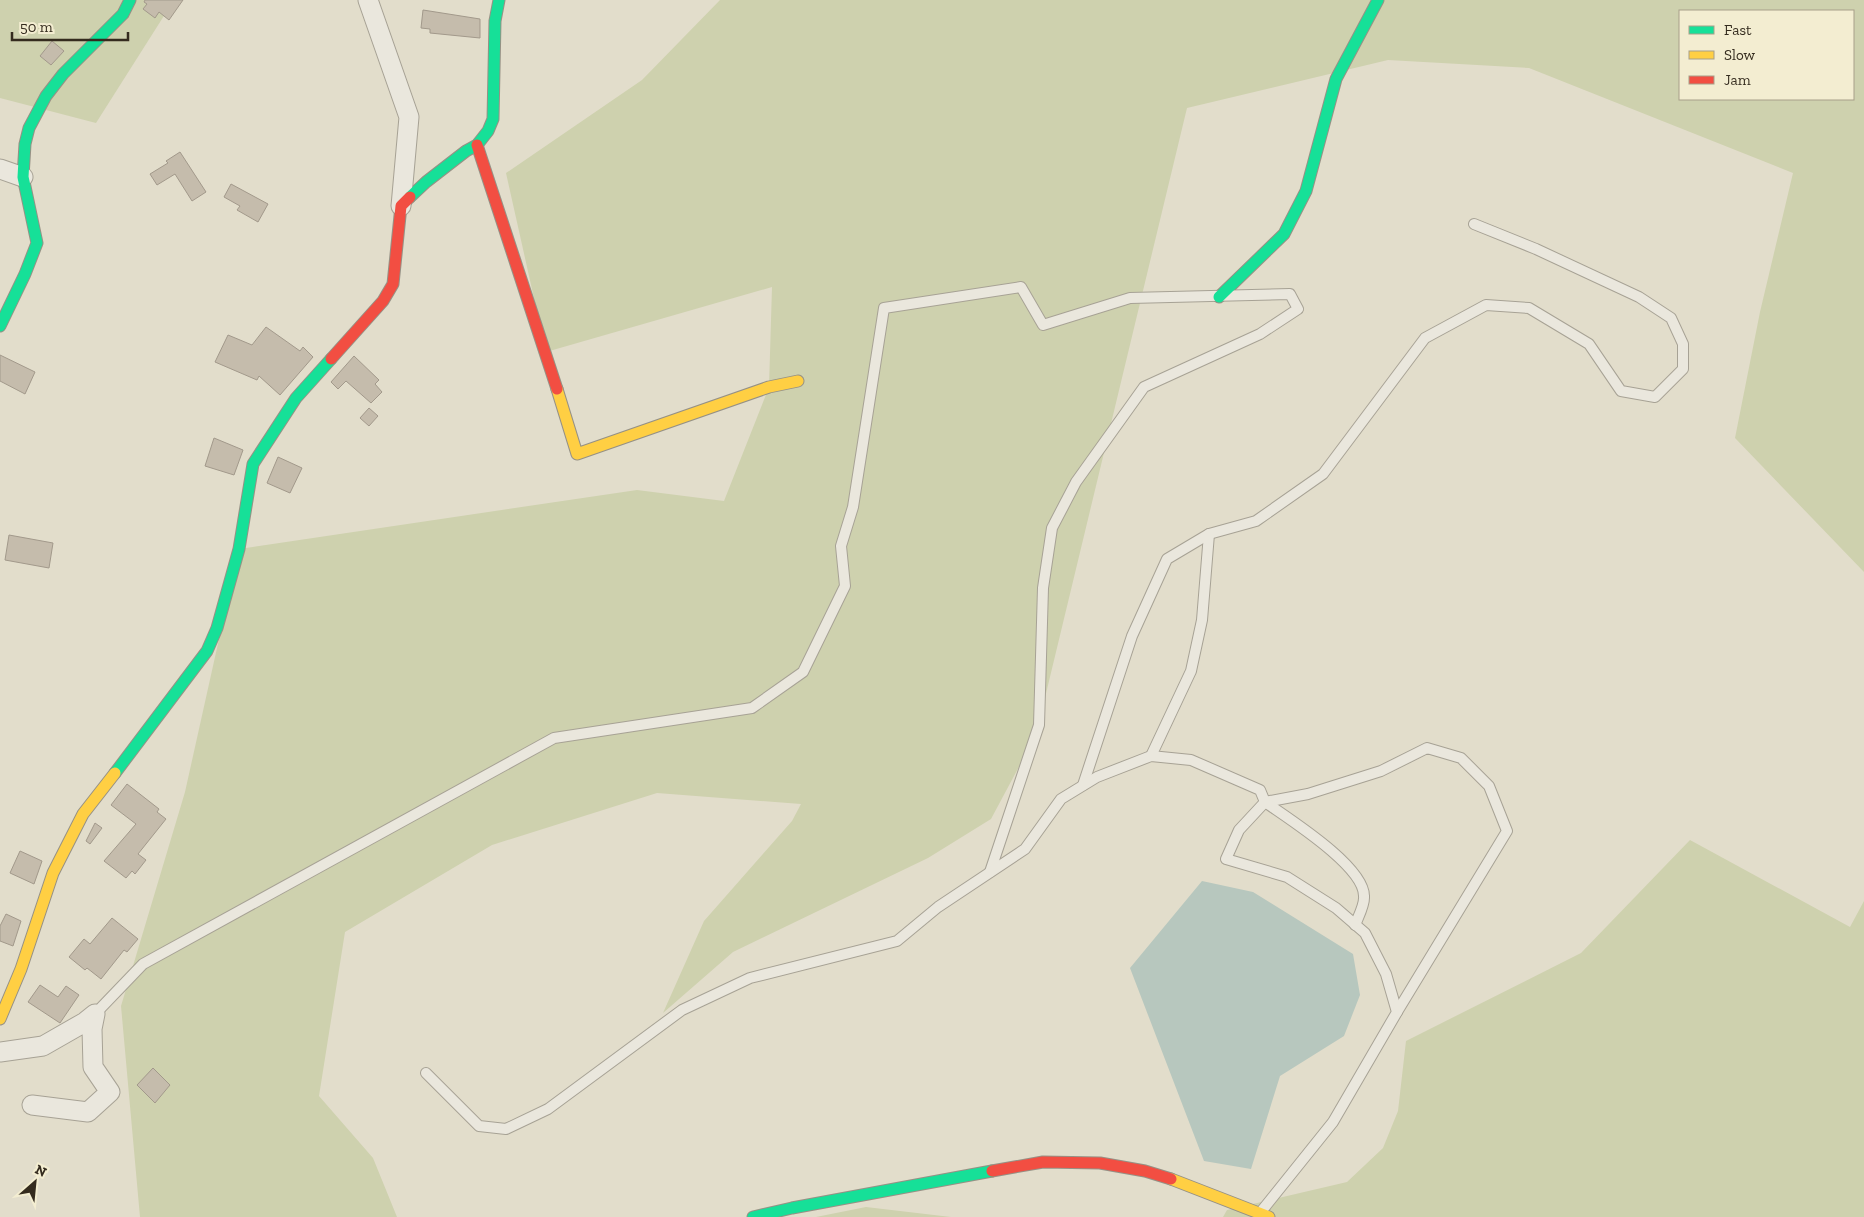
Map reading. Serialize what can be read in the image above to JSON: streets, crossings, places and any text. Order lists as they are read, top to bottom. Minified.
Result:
{"legend":["Fast","Slow","Jam"],"scale_bar":"50 m","north":"top right"}
